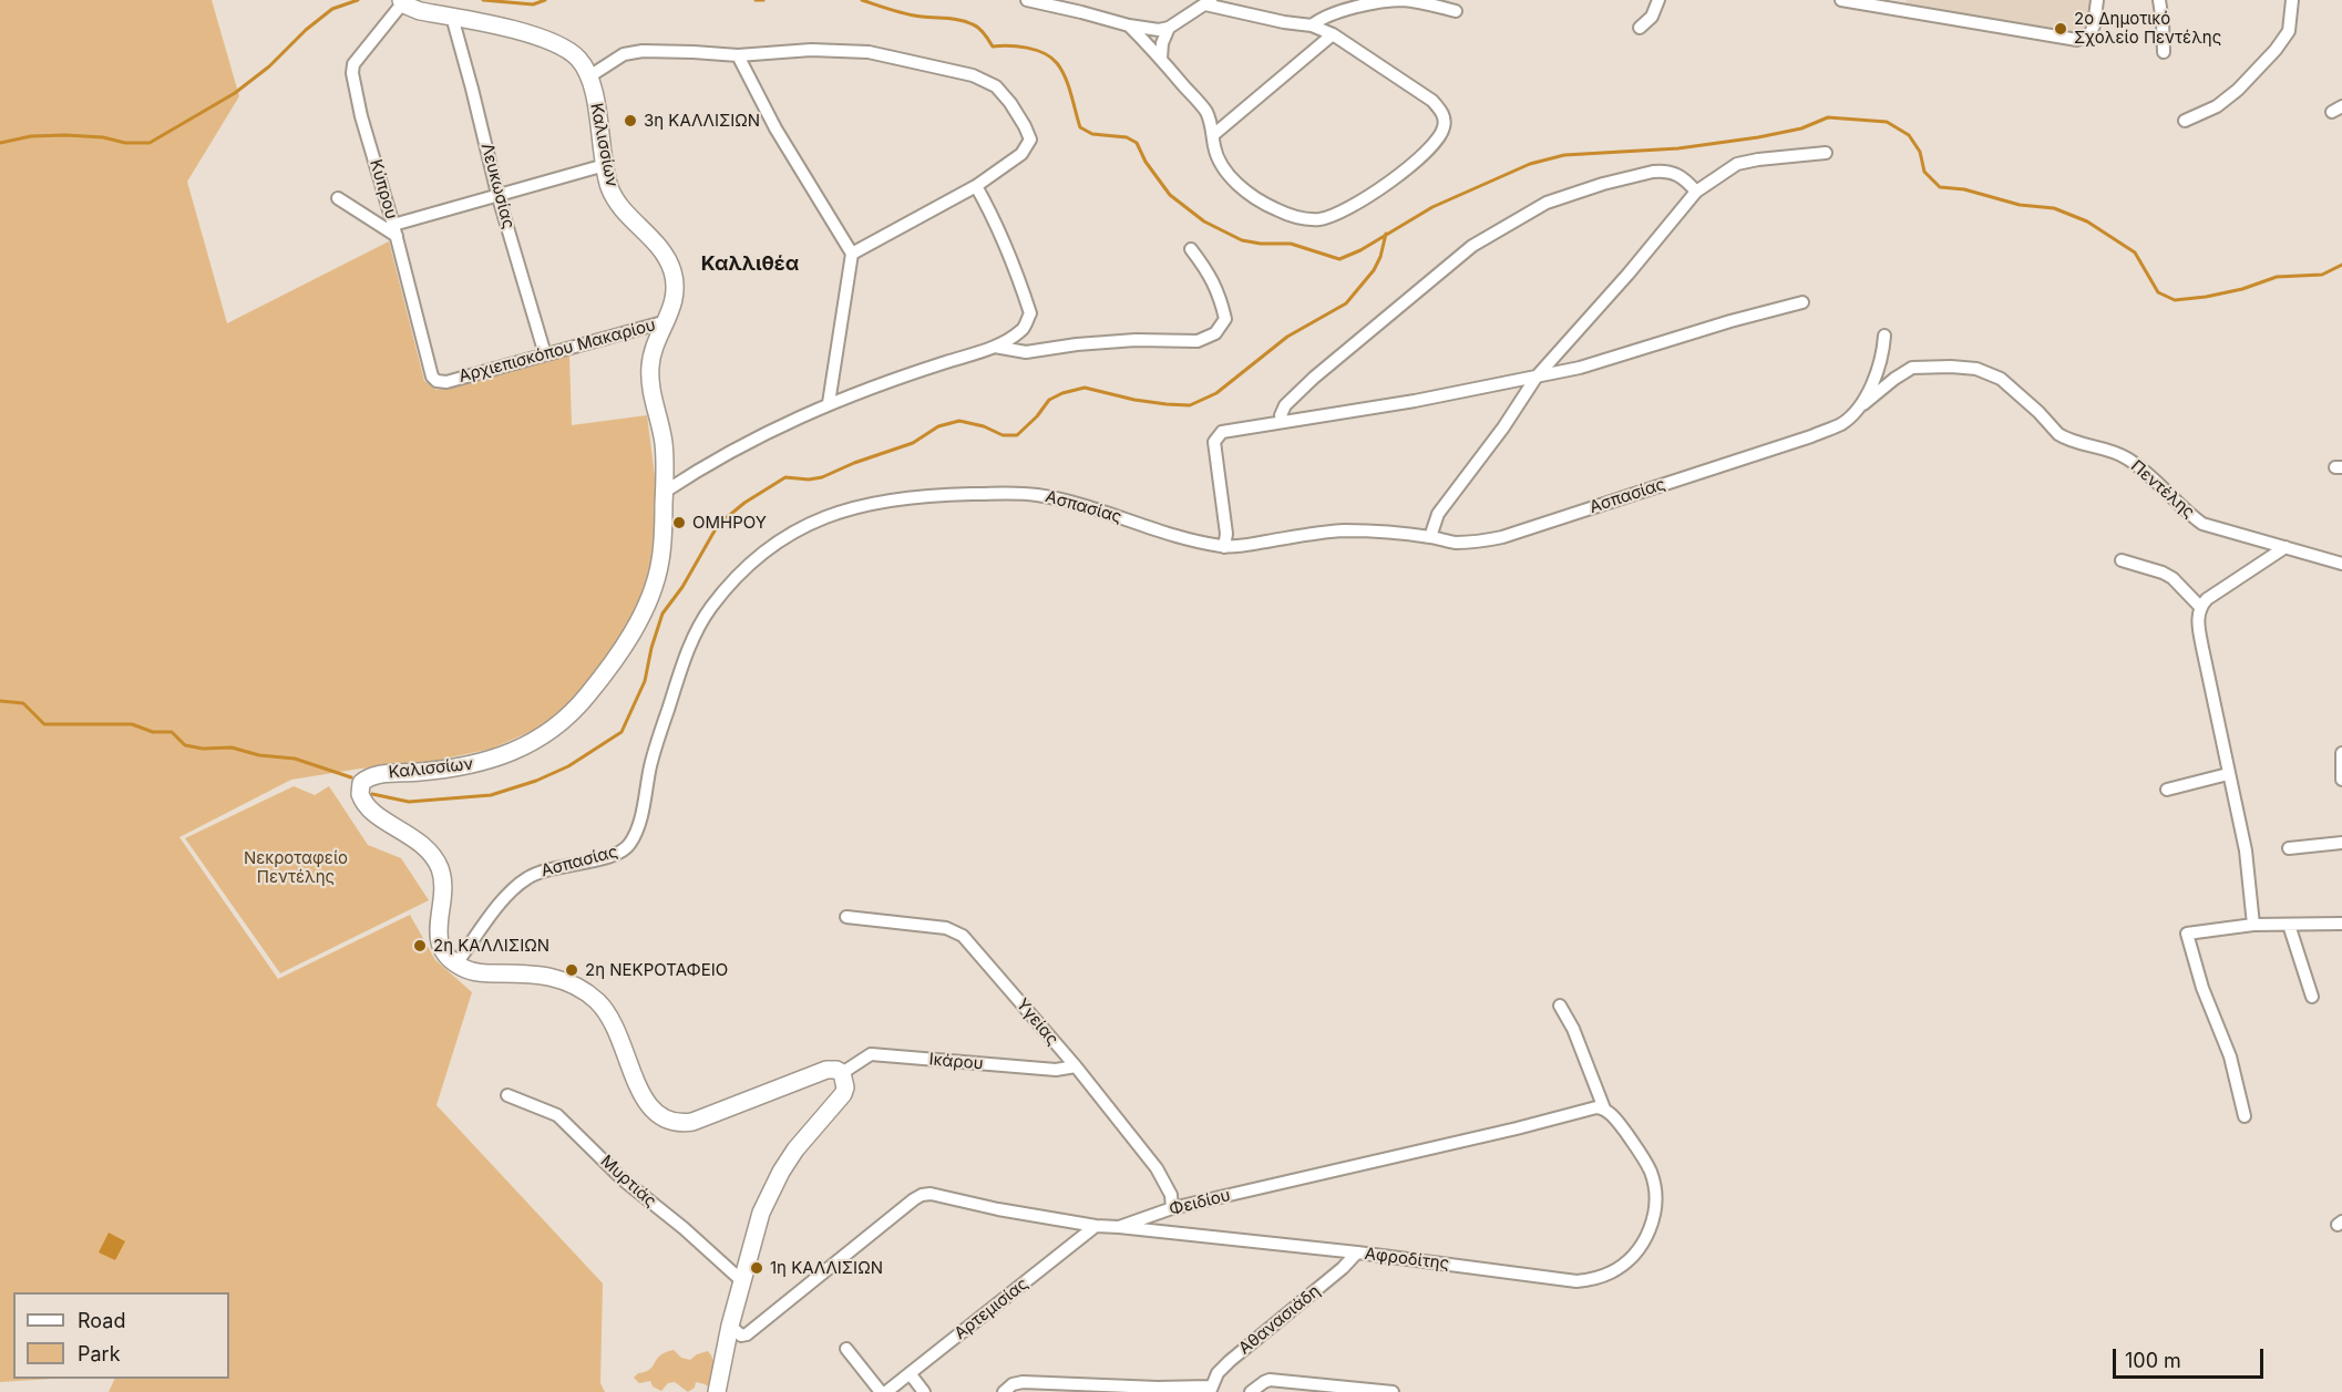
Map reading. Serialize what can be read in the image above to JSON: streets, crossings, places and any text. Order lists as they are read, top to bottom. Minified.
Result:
{"streets":{"main road":["Καλισσίων"],"street":["Λευκωσίας","Κύπρου","Αρχιεπισκόπου Μακαρίου","Πεντέλης","Ασπασίας","Υγείας","Ικάρου","Μυρτιάς","Φειδίου","Αφροδίτης","Αρτεμισίας","Αθανασιάδη"]},"crossings":[["Καλισσίων","Λευκωσίας"],["Καλισσίων","Κύπρου"],["Καλισσίων","Αρχιεπισκόπου Μακαρίου"],["Καλισσίων","Ασπασίας"],["Λευκωσίας","Αρχιεπισκόπου Μακαρίου"],["Κύπρου","Αρχιεπισκόπου Μακαρίου"],["Πεντέλης","Ασπασίας"],["Υγείας","Ικάρου"],["Υγείας","Φειδίου"],["Φειδίου","Αφροδίτης"],["Φειδίου","Αρτεμισίας"],["Αφροδίτης","Αθανασιάδη"]],"districts":["Καλλιθέα"],"parks":["Νεκροταφείο Πεντέλης"],"places":["2ο Δημοτικό Σχολείο Πεντέλης","3η ΚΑΛΛΙΣΙΩΝ","ΟΜΗΡΟΥ","2η ΚΑΛΛΙΣΙΩΝ","2η ΝΕΚΡΟΤΑΦΕΙΟ","1η ΚΑΛΛΙΣΙΩΝ"],"legend":["Road","Park"],"scale_bar":"100 m"}
